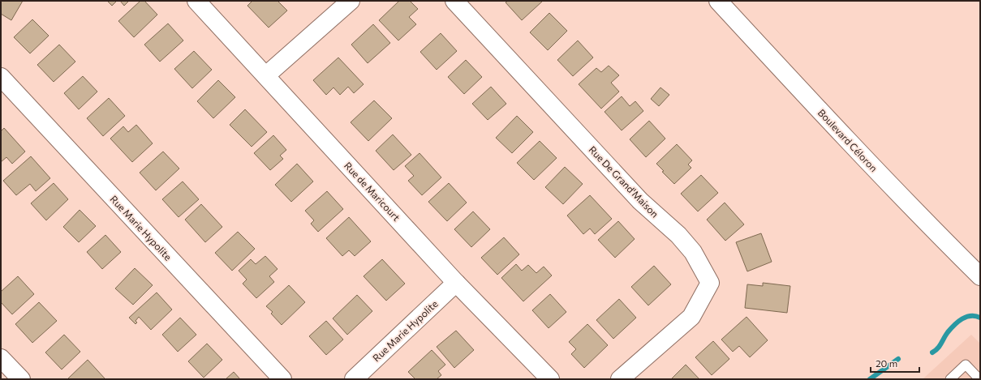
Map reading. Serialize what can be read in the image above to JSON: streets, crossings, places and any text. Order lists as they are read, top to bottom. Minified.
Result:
{"streets":{"street":["Boulevard Céloron","Rue De Grand'Maison","Rue de Maricourt","Rue Marie Hypolite"]},"crossings":[["Rue de Maricourt","Rue Marie Hypolite"]],"scale_bar":"20 m"}
